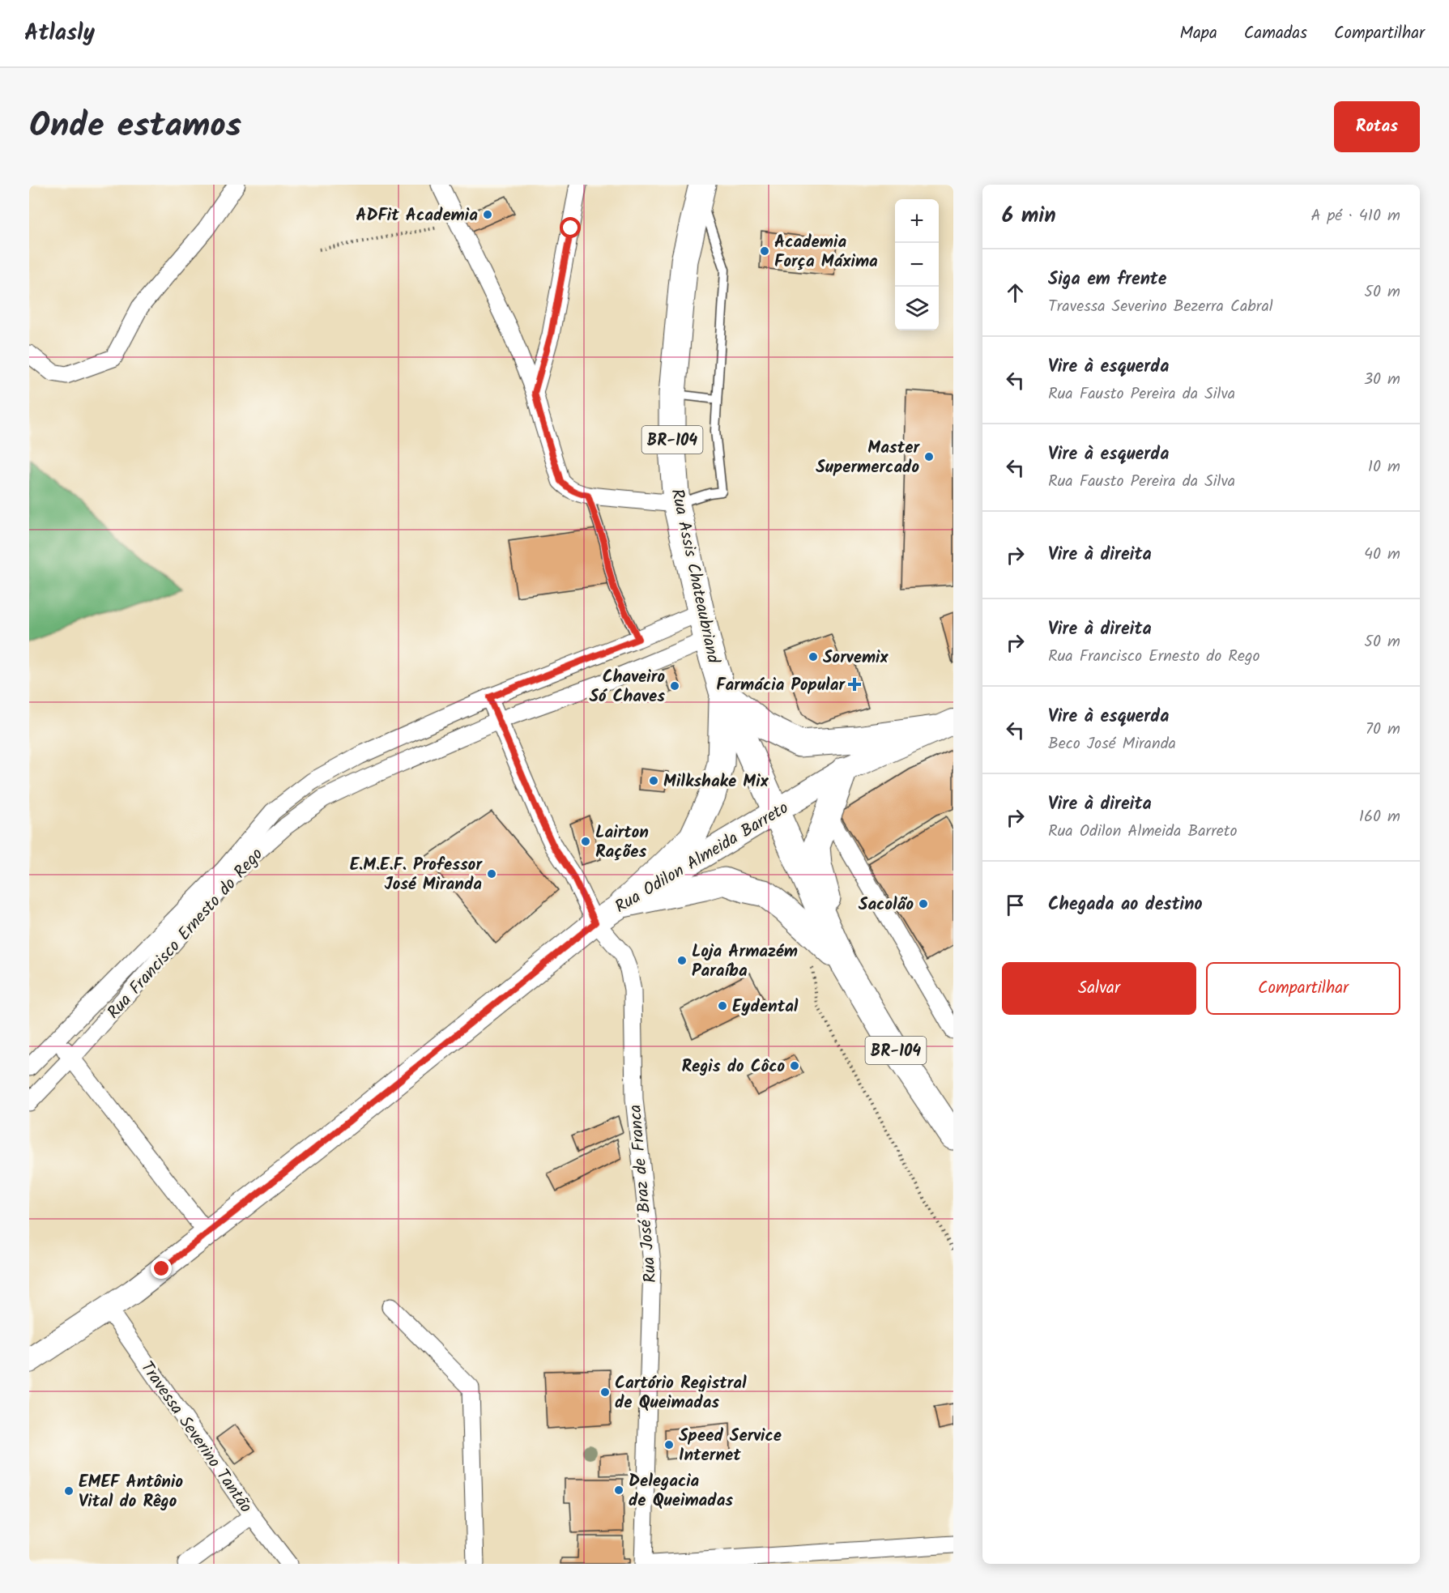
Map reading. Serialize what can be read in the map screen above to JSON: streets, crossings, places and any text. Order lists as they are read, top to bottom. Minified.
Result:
{"streets":{"highway":["BR-104","Rua Assis Chateaubriand"],"main road":["Rua Odilon Almeida Barreto"],"street":["Rua Francisco Ernesto do Rego","Rua José Braz de Franca","Travessa Severino Tantão"]},"crossings":[["BR-104","Rua Assis Chateaubriand"],["BR-104","Rua Odilon Almeida Barreto"],["Rua Assis Chateaubriand","Rua Odilon Almeida Barreto"],["Rua Assis Chateaubriand","Rua Francisco Ernesto do Rego"],["Rua Odilon Almeida Barreto","Rua José Braz de Franca"],["Rua Odilon Almeida Barreto","Travessa Severino Tantão"],["Rua Francisco Ernesto do Rego","Rua José Braz de Franca"]],"places":{"other":["ADFit Academia","Academia Força Máxima","Master Supermercado","Sorvemix","Chaveiro Só Chaves","Milkshake Mix","Lairton Rações","E.M.E.F. Professor José Miranda","Sacolão","Loja Armazém Paraíba","Eydental","Regis do Côco","Cartório Registral de Queimadas","Speed Service Internet","Delegacia de Queimadas","EMEF Antônio Vital do Rêgo"],"health":["Farmácia Popular"]},"page":{"header":"Atlasly","nav":["Mapa","Camadas","Compartilhar"],"title":"Onde estamos","buttons":["Rotas",["Salvar","Compartilhar"]],"heading":["6 min","A pé · 410 m"],"map_buttons":["+","−"],"list":[["Siga em frente","Travessa Severino Bezerra Cabral","50 m"],["Vire à esquerda","Rua Fausto Pereira da Silva","30 m"],["Vire à esquerda","Rua Fausto Pereira da Silva","10 m"],["Vire à direita","40 m"],["Vire à direita","Rua Francisco Ernesto do Rego","50 m"],["Vire à esquerda","Beco José Miranda","70 m"],["Vire à direita","Rua Odilon Almeida Barreto","160 m"],"Chegada ao destino"]}}
